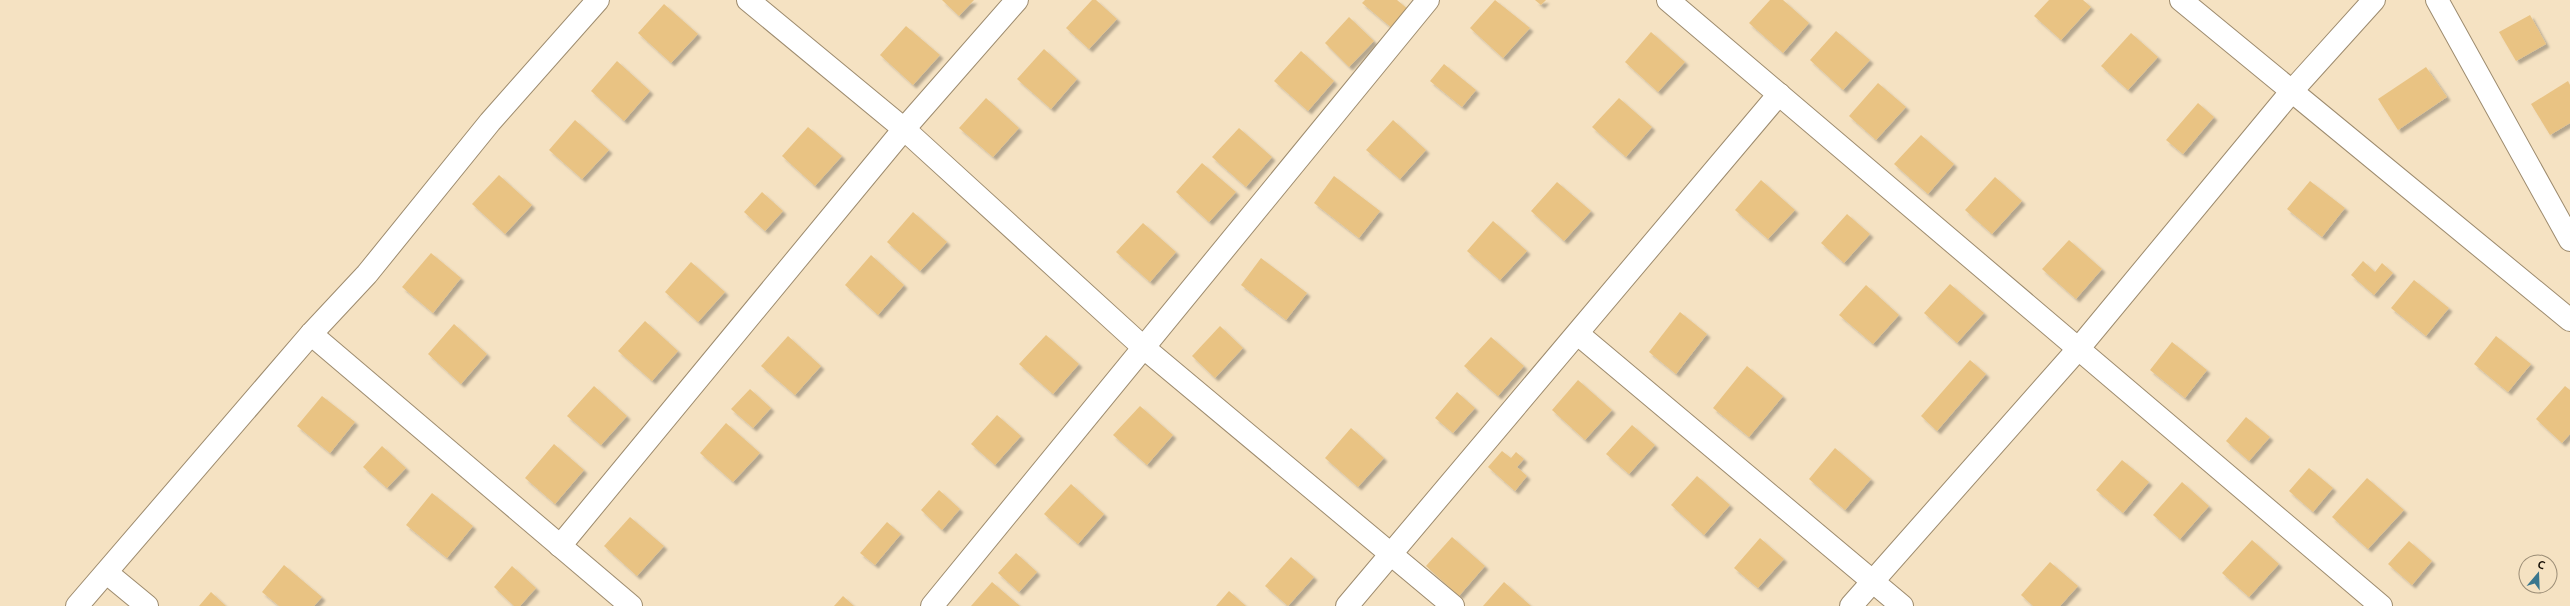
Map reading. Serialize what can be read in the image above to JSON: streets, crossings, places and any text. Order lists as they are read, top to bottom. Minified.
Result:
{"north":"top"}
